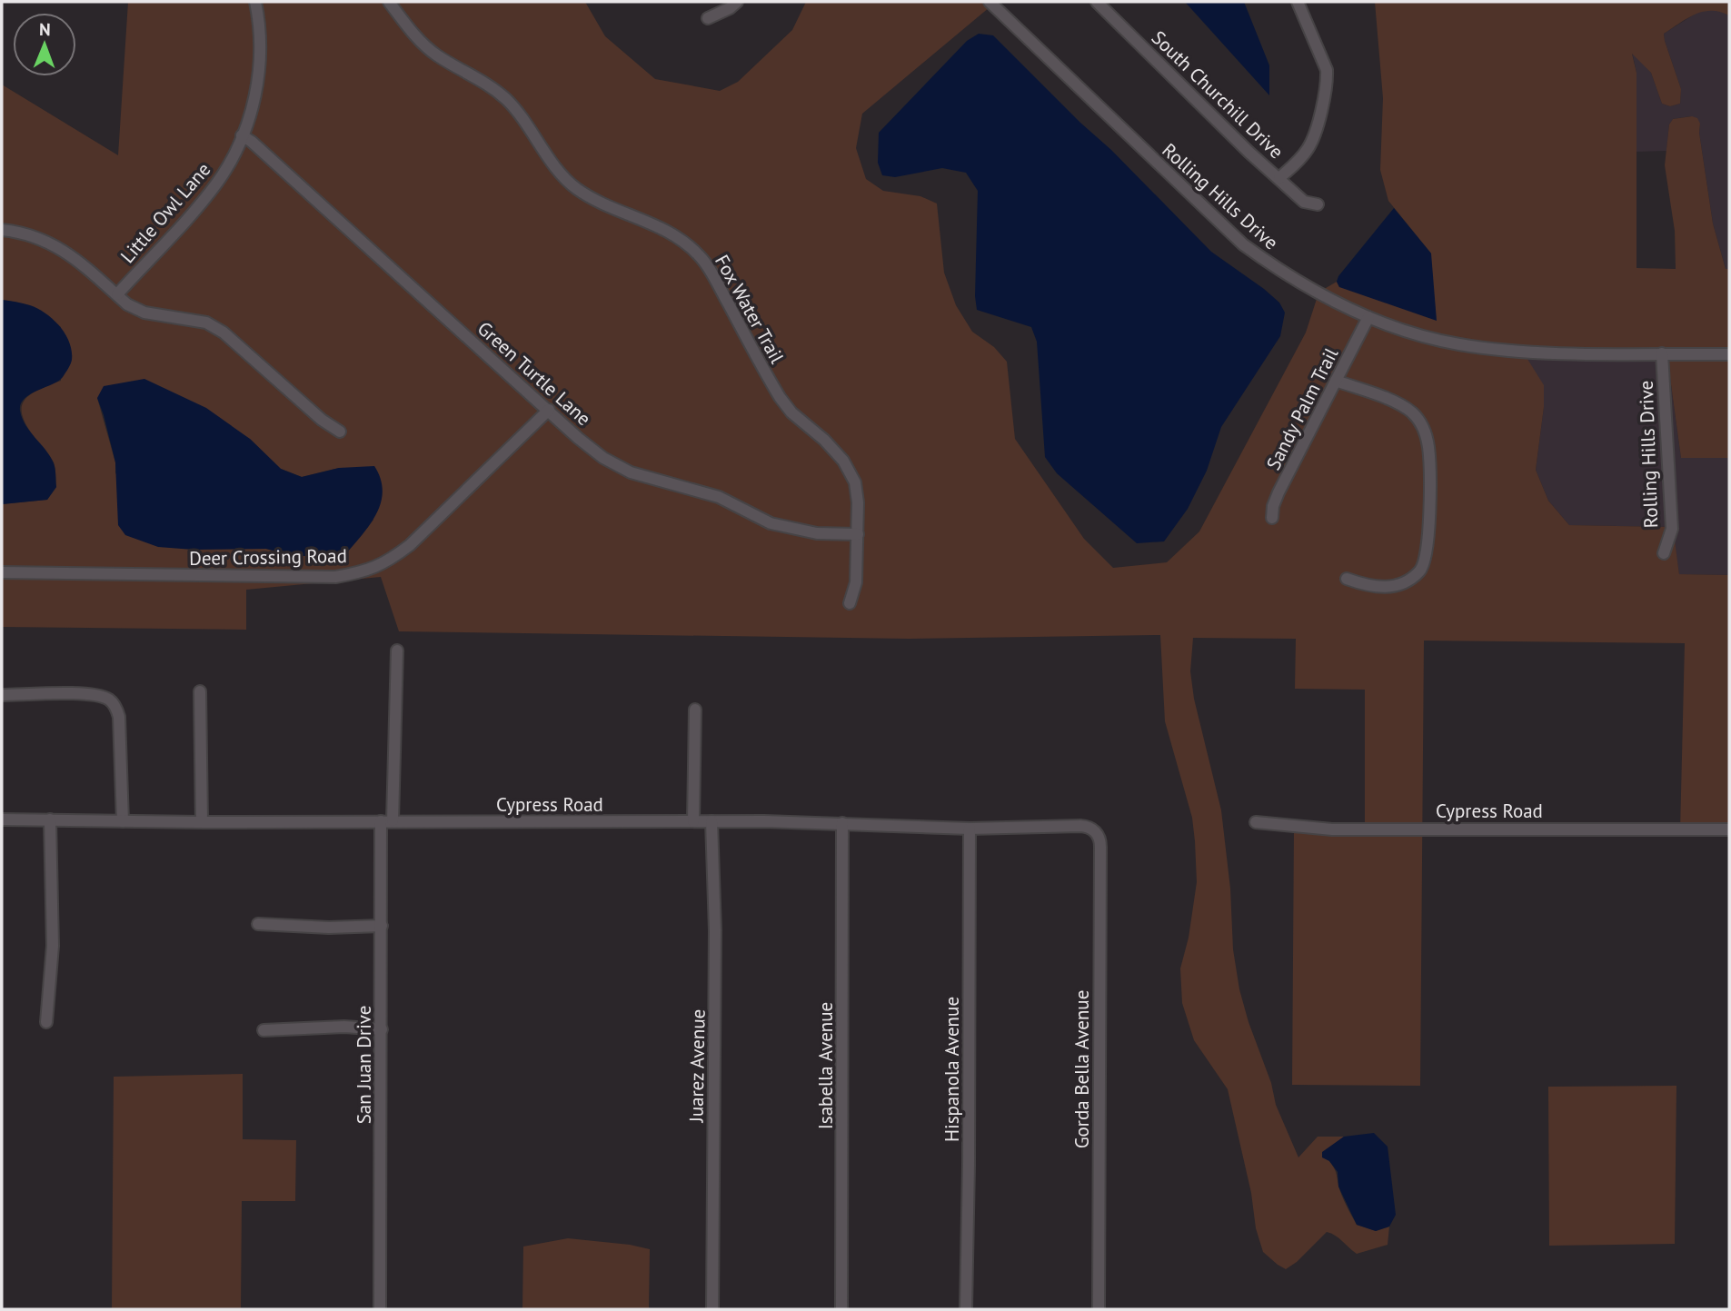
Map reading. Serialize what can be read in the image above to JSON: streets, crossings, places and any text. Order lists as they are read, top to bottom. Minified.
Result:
{"streets":{"street":["South Churchill Drive","Rolling Hills Drive","Little Owl Lane","Fox Water Trail","Green Turtle Lane","Sandy Palm Trail","Deer Crossing Road","Cypress Road","San Juan Drive","Juarez Avenue","Isabella Avenue","Hispanola Avenue","Gorda Bella Avenue"]},"crossings":[["Rolling Hills Drive","Sandy Palm Trail"],["Little Owl Lane","Green Turtle Lane"],["Fox Water Trail","Green Turtle Lane"],["Green Turtle Lane","Deer Crossing Road"],["Cypress Road","San Juan Drive"],["Cypress Road","Juarez Avenue"],["Cypress Road","Isabella Avenue"],["Cypress Road","Hispanola Avenue"],["Cypress Road","Gorda Bella Avenue"]],"north":"top"}
